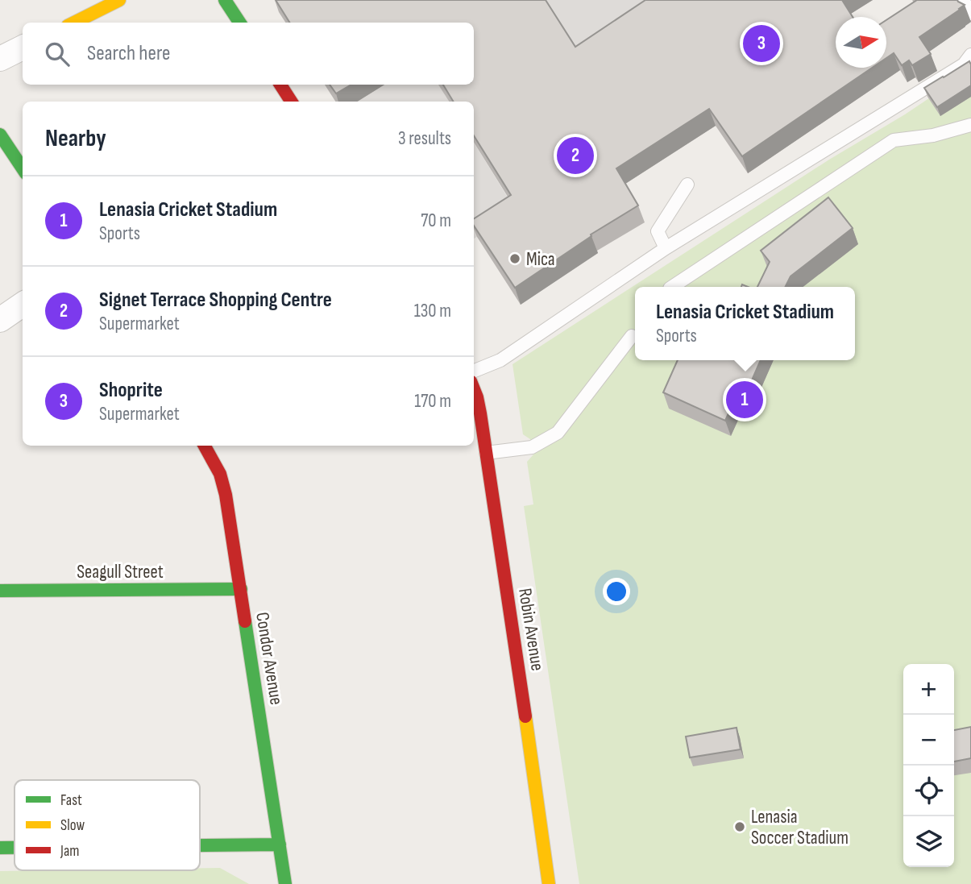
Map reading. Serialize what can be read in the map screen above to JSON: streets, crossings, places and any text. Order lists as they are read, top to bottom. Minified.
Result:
{"streets":{"street":["Seagull Street","Robin Avenue","Condor Avenue"]},"crossings":[["Seagull Street","Condor Avenue"]],"places":["Mica","Lenasia Soccer Stadium"],"legend":["Fast","Slow","Jam"],"north":"right","page":{"pins":["3","2","1"],"search":"Search here","heading":["Nearby","3 results"],"list":[{"mark":"1","name":"Lenasia Cricket Stadium","note":"Sports","value":"70 m"},{"mark":"2","name":"Signet Terrace Shopping Centre","note":"Supermarket","value":"130 m"},{"mark":"3","name":"Shoprite","note":"Supermarket","value":"170 m"}],"popup":["Lenasia Cricket Stadium","Sports"],"map_buttons":["+","−"]}}
